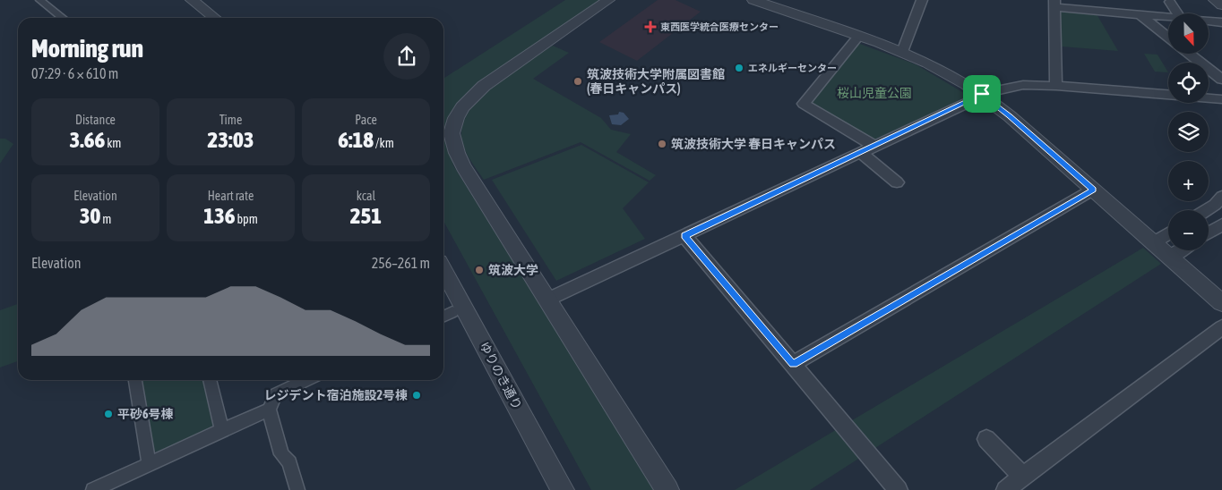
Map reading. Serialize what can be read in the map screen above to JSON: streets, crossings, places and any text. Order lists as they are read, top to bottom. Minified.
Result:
{"streets":{"street":["ゆりのき通り"]},"parks":["桜山児童公園"],"places":{"health":["東西医学統合医療センター"],"other":["エネルギーセンター","筑波技術大学附属図書館 (春日キャンパス)","筑波技術大学 春日キャンパス","筑波大学","レジデント宿泊施設2号棟","平砂6号棟"]},"north":"bottom","page":{"map_buttons":["+","−"],"heading":["Morning run","07:29 · 6 × 610 m"],"stats":[["Distance","3.66 km"],["Time","23:03"],["Pace","6:18 /km"],["Elevation","30 m"],["Heart rate","136 bpm"],["kcal","251"]],"chart":["Elevation","256–261 m"]}}
